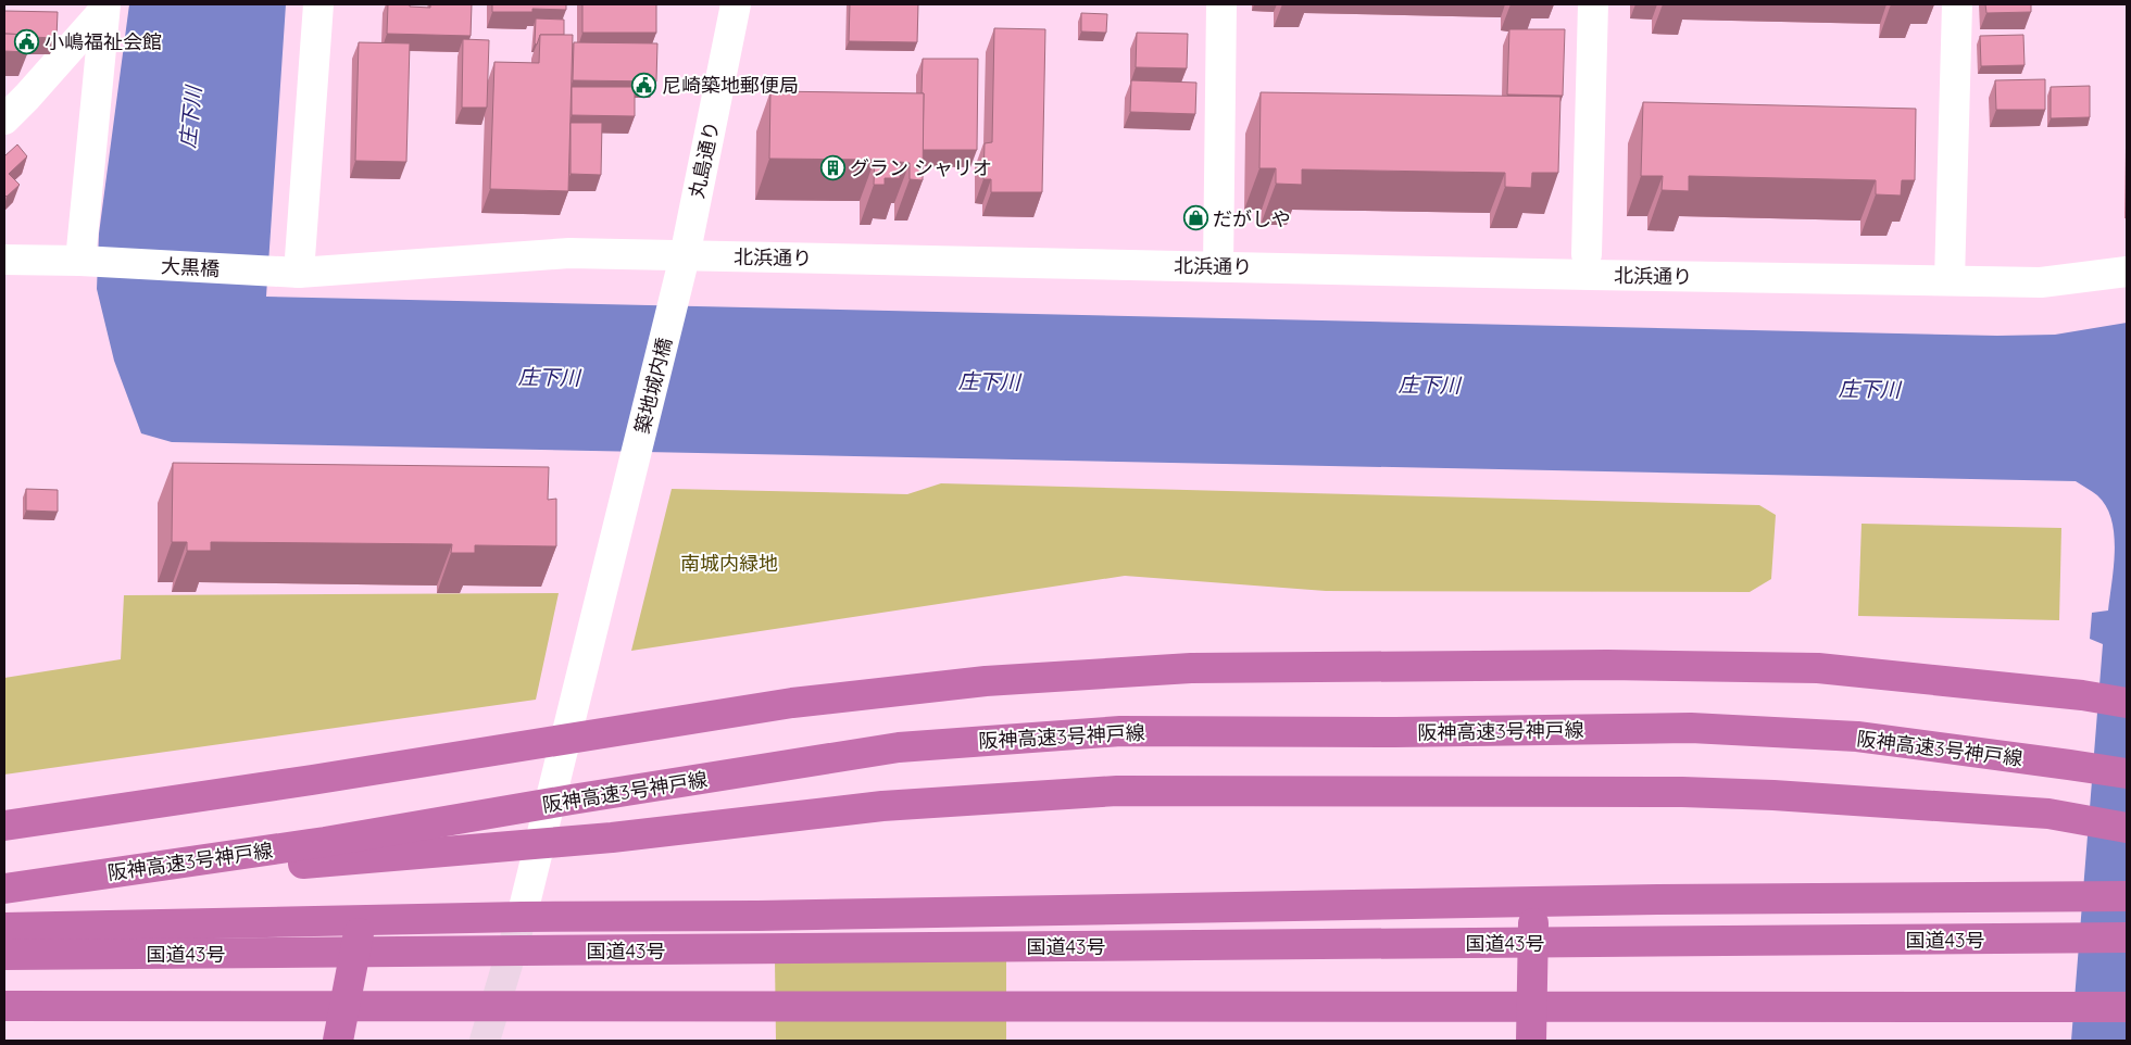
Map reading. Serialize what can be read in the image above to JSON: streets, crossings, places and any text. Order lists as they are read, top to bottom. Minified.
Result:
{"streets":{"highway":["阪神高速3号神戸線","国道43号"],"street":["丸島通り","北浜通り","大黒橋","築地城内橋"]},"crossings":[["丸島通り","北浜通り"],["丸島通り","築地城内橋"],["北浜通り","大黒橋"],["北浜通り","築地城内橋"]],"water":["庄下川"],"parks":["南城内緑地"],"places":{"public building":["小嶋福祉会館","尼崎築地郵便局"],"building":["グラン シャリオ"],"shop":["だがしや"]}}
